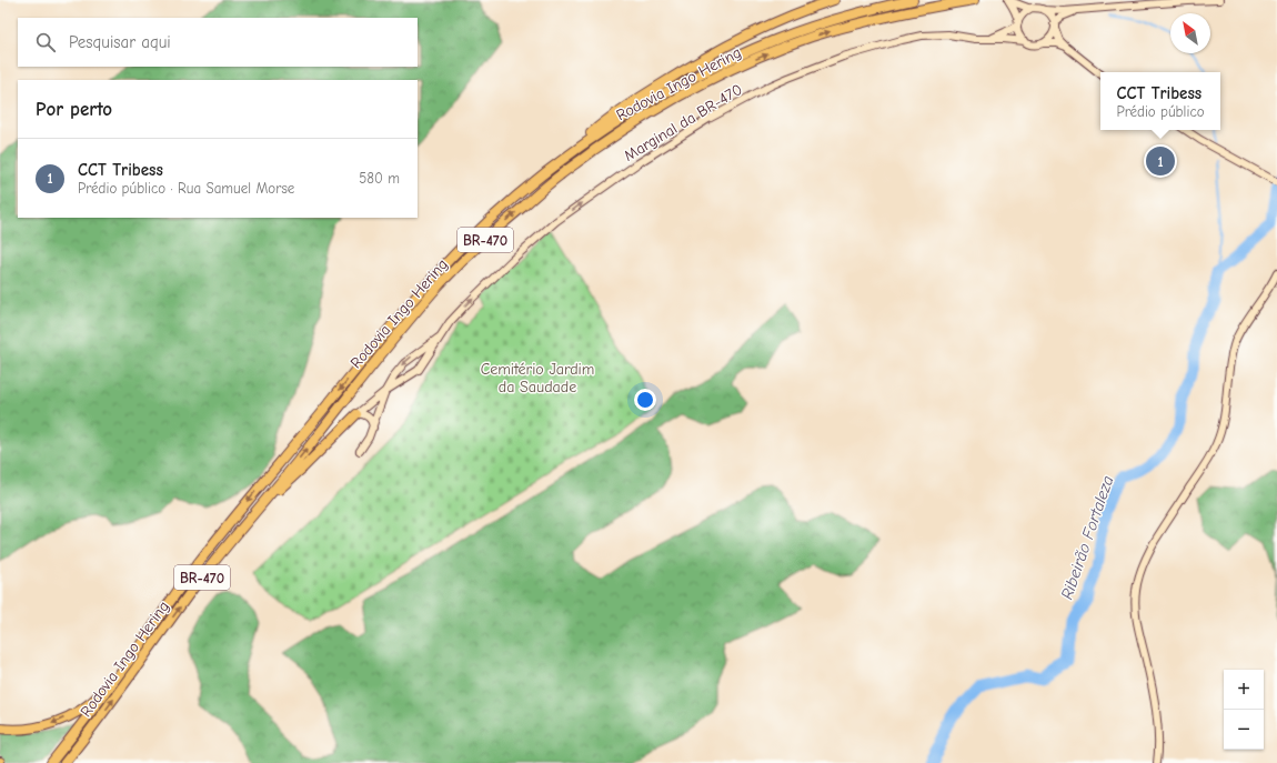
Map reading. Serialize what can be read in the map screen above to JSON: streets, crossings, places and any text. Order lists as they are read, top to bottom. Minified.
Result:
{"streets":{"highway":["Rodovia Ingo Hering","BR-470"],"street":["Marginal da BR-470"]},"one_way":["Marginal da BR-470"],"water":["Ribeirão Fortaleza"],"parks":["Cemitério Jardim da Saudade"],"north":"top left","page":{"search":"Pesquisar aqui","popup":["CCT Tribess","Prédio público"],"heading":"Por perto","list":[{"mark":"1","name":"CCT Tribess","note":"Prédio público · Rua Samuel Morse","value":"580 m"}],"pins":"1","map_buttons":["+","−"]}}
